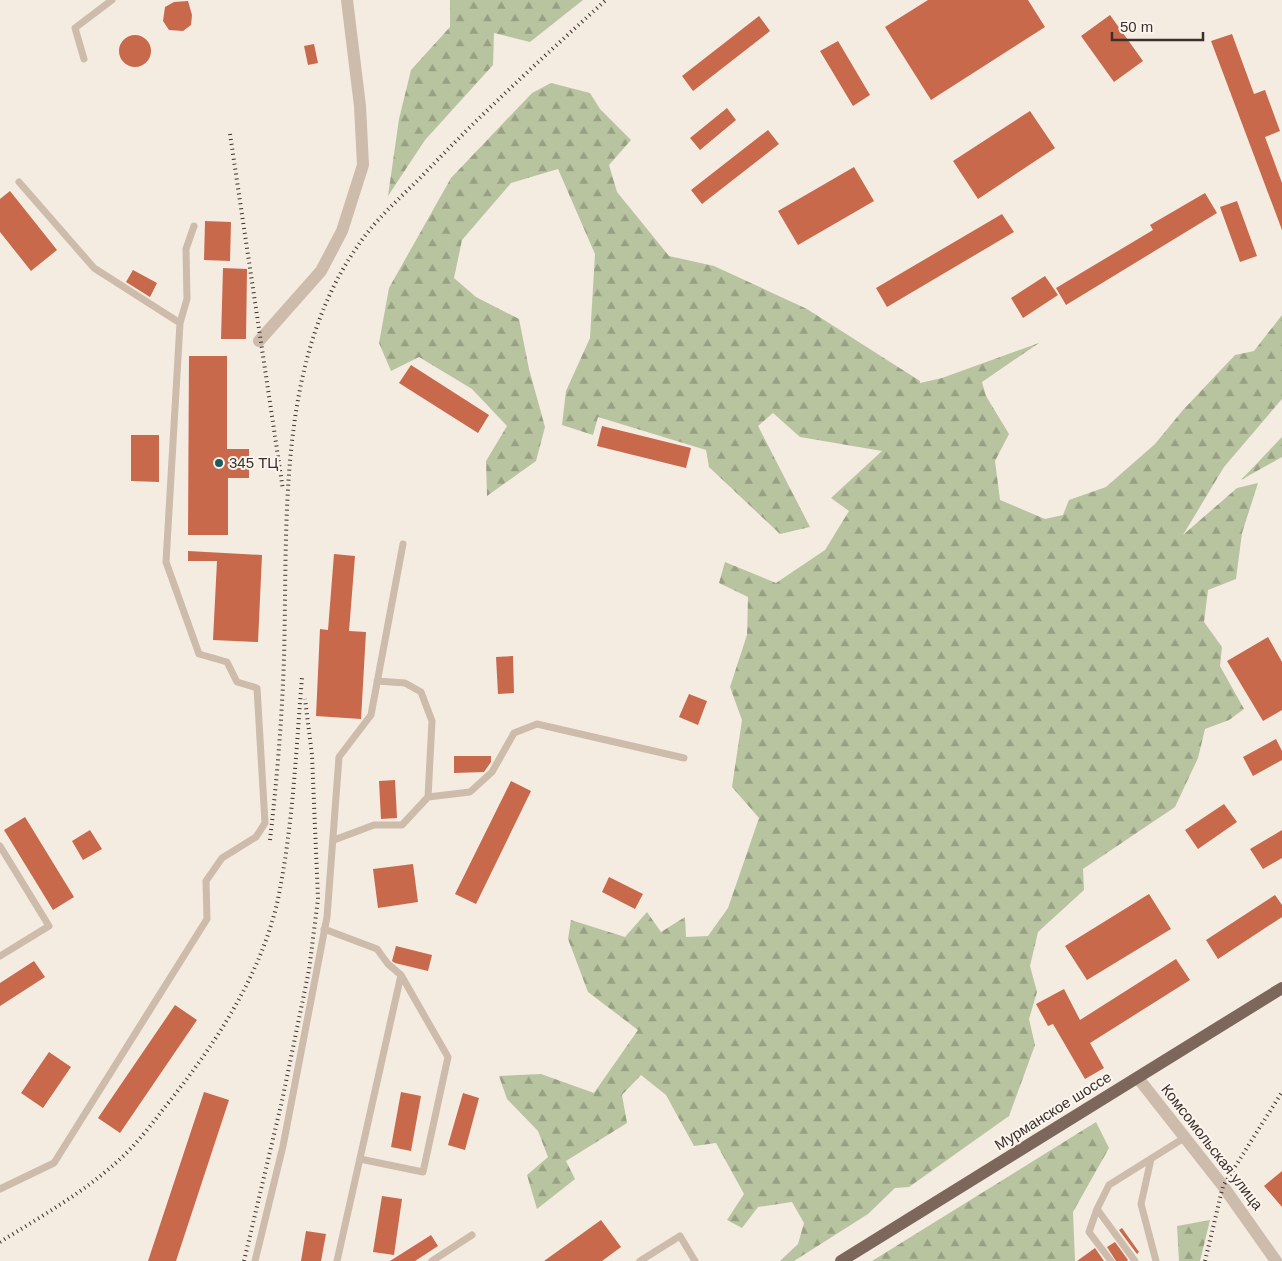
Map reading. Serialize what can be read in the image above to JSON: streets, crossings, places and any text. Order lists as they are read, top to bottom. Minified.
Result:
{"streets":{"main road":["Мурманское шоссе"],"street":["Комсомольская улица"]},"crossings":[["Мурманское шоссе","Комсомольская улица"]],"places":["345 ТЦ"],"scale_bar":"50 m"}
